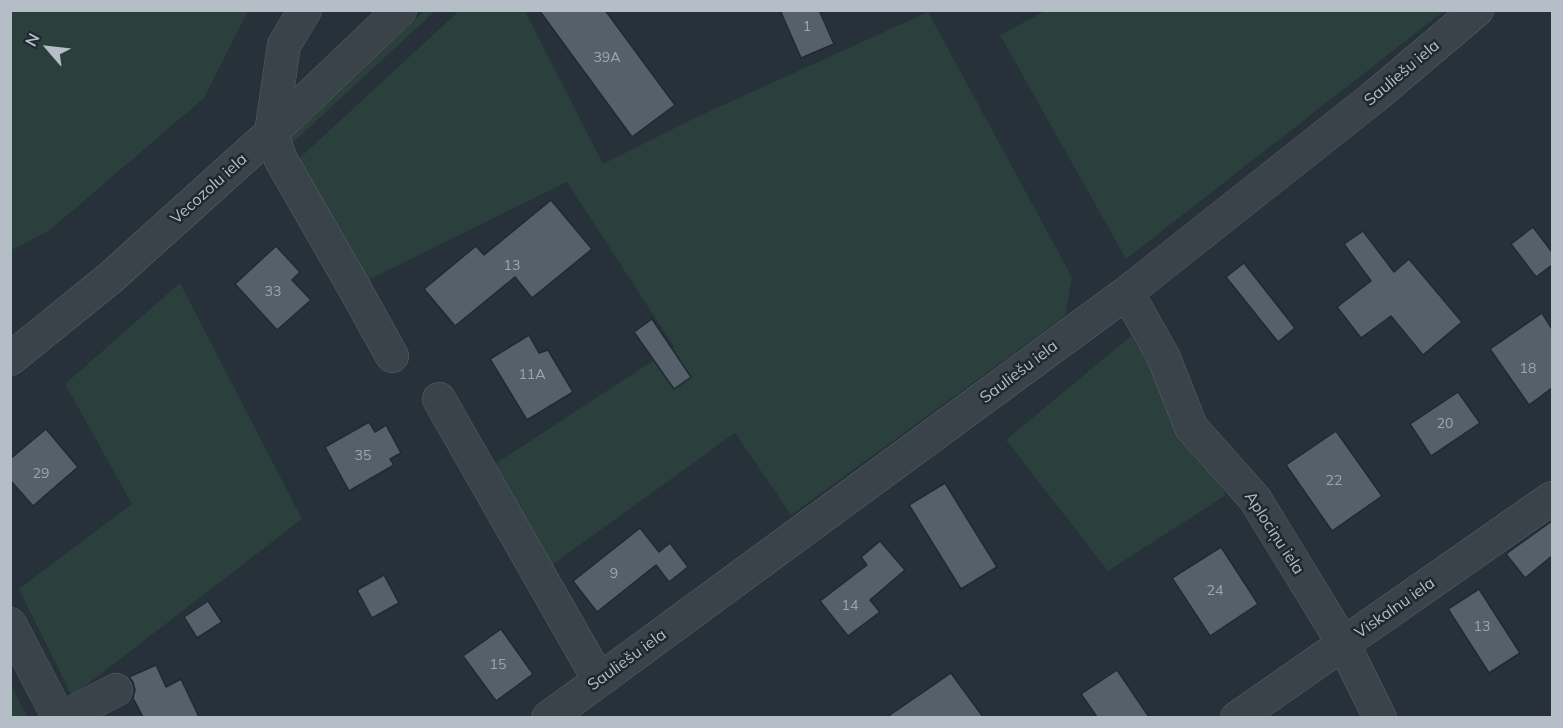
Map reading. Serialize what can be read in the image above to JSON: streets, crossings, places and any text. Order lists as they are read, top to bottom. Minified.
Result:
{"streets":{"street":["Sauliešu iela","Vecozolu iela","Aplociņu iela","Viskalnu iela"]},"crossings":[["Sauliešu iela","Aplociņu iela"],["Aplociņu iela","Viskalnu iela"]],"house_numbers":["1","39A","13","33","18","11A","20","35","29","22","9","24","14","13","15"],"north":"top left"}
